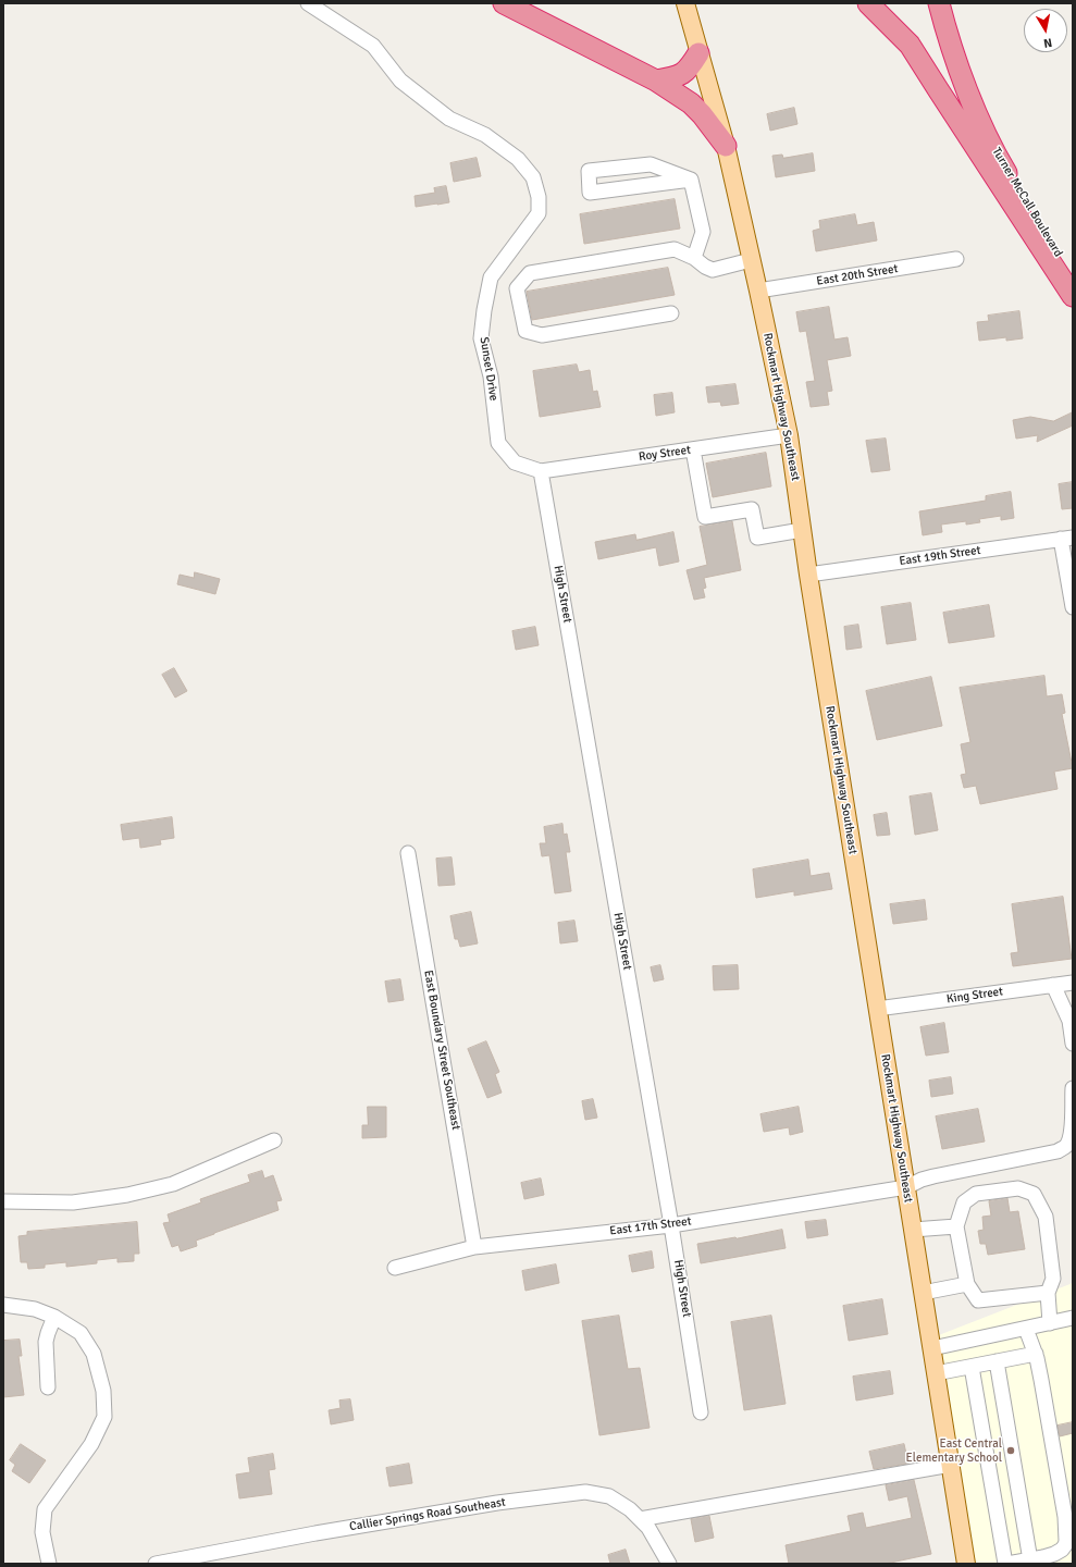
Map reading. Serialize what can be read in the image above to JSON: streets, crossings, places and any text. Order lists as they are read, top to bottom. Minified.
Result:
{"streets":{"highway":["Turner McCall Boulevard"],"main road":["Rockmart Highway Southeast"],"street":["East 20th Street","Sunset Drive","Roy Street","East 19th Street","High Street","King Street","East Boundary Street Southeast","East 17th Street","Callier Springs Road Southeast"]},"crossings":[["East 20th Street","Rockmart Highway Southeast"],["Sunset Drive","Roy Street"],["Sunset Drive","High Street"],["Rockmart Highway Southeast","Roy Street"],["Rockmart Highway Southeast","East 19th Street"],["Rockmart Highway Southeast","King Street"],["Rockmart Highway Southeast","East 17th Street"],["Roy Street","High Street"],["High Street","East 17th Street"],["East Boundary Street Southeast","East 17th Street"]],"places":["East Central Elementary School"],"north":"bottom"}
